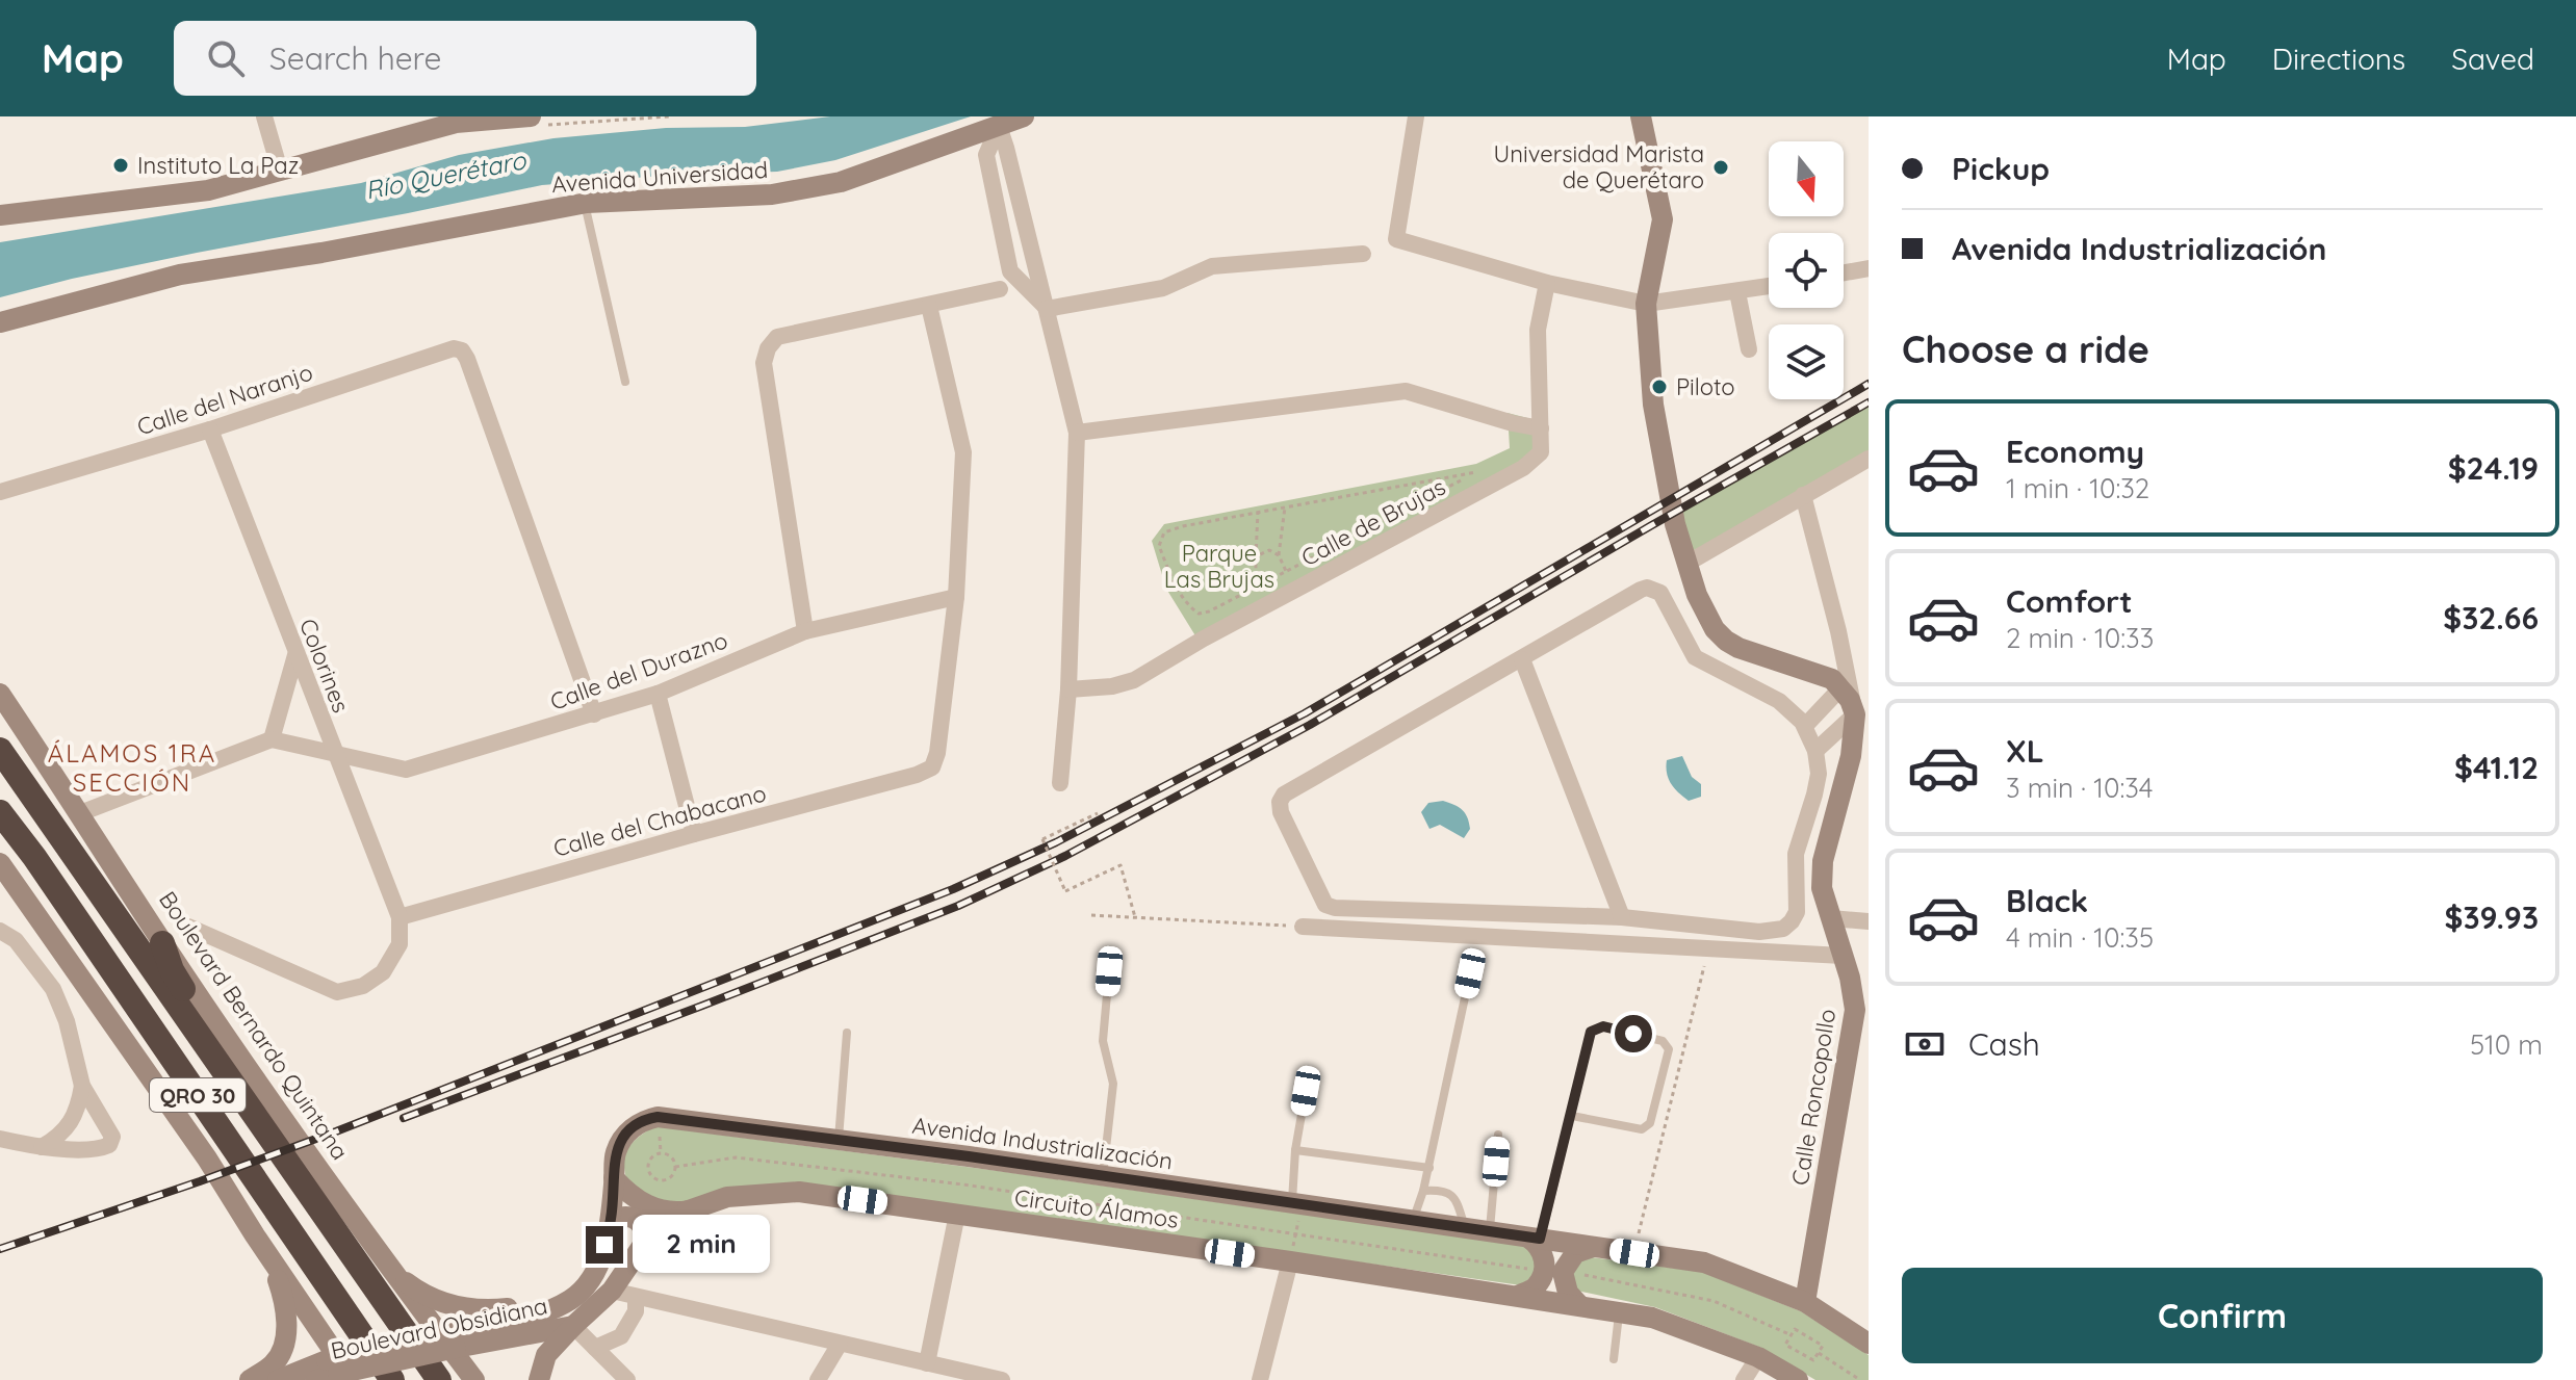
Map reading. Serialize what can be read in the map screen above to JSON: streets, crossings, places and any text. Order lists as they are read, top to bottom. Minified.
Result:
{"streets":{"highway":["Boulevard Bernardo Quintana","QRO 30"],"street":["Avenida Universidad","Calle del Naranjo","Calle de Brujas","Colorines","Calle del Durazno","Calle del Chabacano","Calle Roncopollo","Avenida Industrialización","Circuito Álamos","Boulevard Obsidiana"]},"crossings":[["Calle del Naranjo","Colorines"],["Calle del Naranjo","Calle del Durazno"],["Colorines","Calle del Durazno"],["Colorines","Calle del Chabacano"],["Calle del Durazno","Calle del Chabacano"],["Calle Roncopollo","Avenida Industrialización"],["Avenida Industrialización","Boulevard Obsidiana"],["Circuito Álamos","Boulevard Obsidiana"]],"districts":["ÁLAMOS 1RA SECCIÓN"],"water":["Río Querétaro"],"parks":["Parque Las Brujas"],"places":["Instituto La Paz","Universidad Marista de Querétaro","Piloto"],"north":"bottom","page":{"header":"Map","search":"Search here","nav":["Map","Directions","Saved"],"banner":["Pickup","Avenida Industrialización"],"heading":"Choose a ride","list":[{"name":"Economy","note":"1 min · 10:32","value":"$24.19"},{"name":"Comfort","note":"2 min · 10:33","value":"$32.66"},{"name":"XL","note":"3 min · 10:34","value":"$41.12"},{"name":"Black","note":"4 min · 10:35","value":"$39.93"}],"pay":["Cash","510 m"],"bubble":"2 min","buttons":"Confirm"}}
